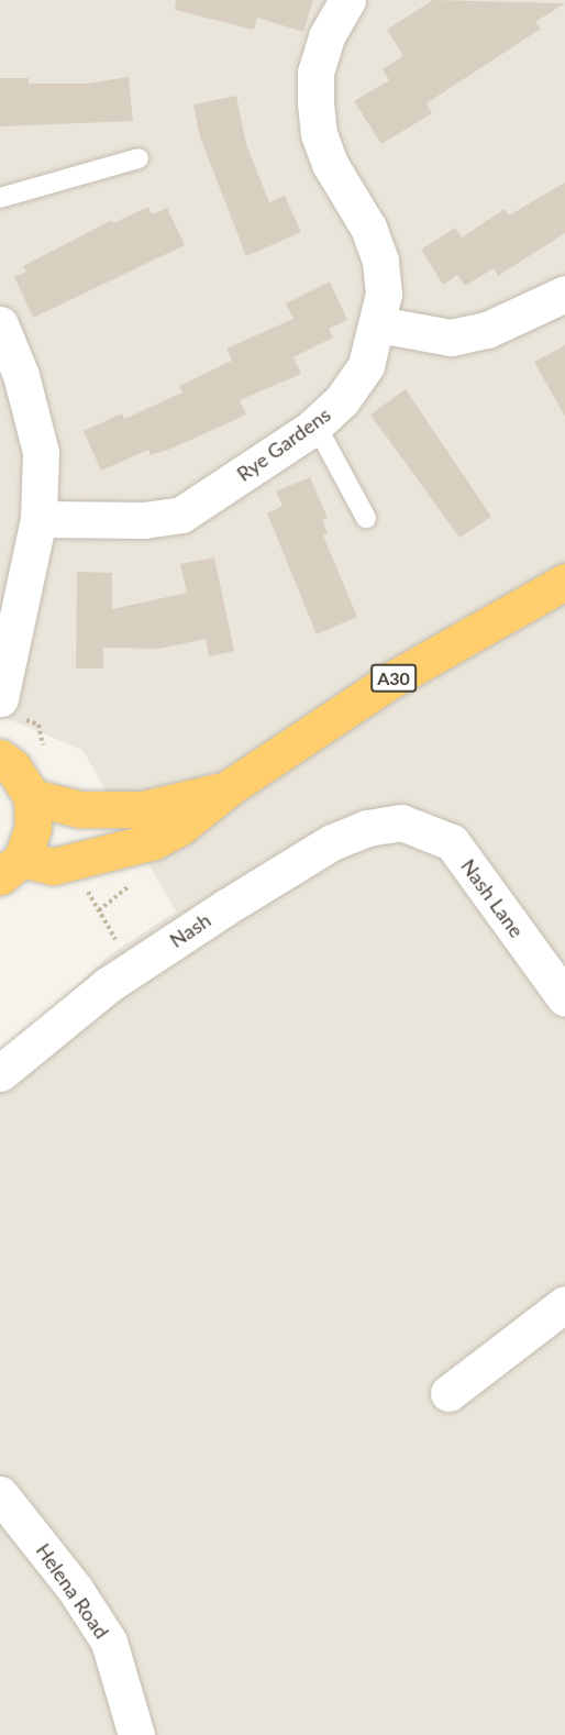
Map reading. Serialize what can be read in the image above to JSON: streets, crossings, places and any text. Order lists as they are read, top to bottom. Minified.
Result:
{"streets":{"highway":["A30"],"street":["Rye Gardens","Nash Lane","Nash","Helena Road"]},"crossings":[["Nash Lane","Nash"]]}
